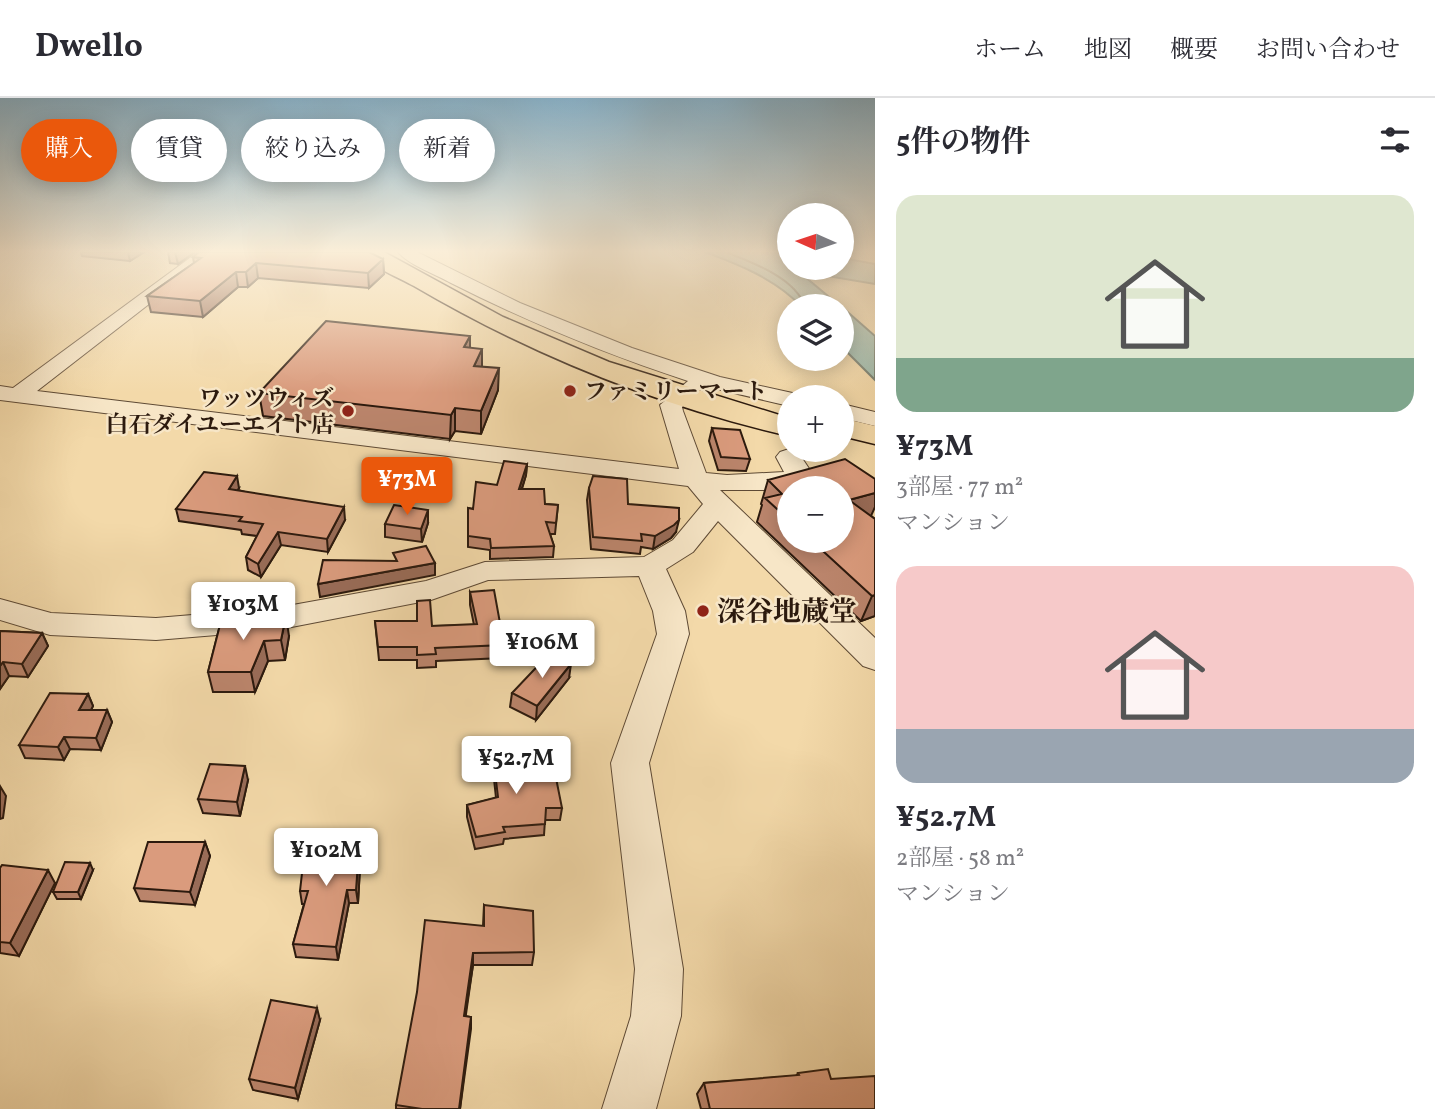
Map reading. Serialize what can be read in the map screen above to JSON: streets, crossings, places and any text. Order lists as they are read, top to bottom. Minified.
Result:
{"places":["ファミリーマート","ワッツウィズ 白石ダイユーエイト店","深谷地蔵堂"],"north":"left","page":{"header":"Dwello","nav":["ホーム","地図","概要","お問い合わせ"],"heading":"5件の物件","chip":["購入","賃貸","絞り込み","新着"],"list":[{"name":"¥73M","note":"3部屋 · 77 m² · マンション"},{"name":"¥52.7M","note":"2部屋 · 58 m² · マンション"}],"map_buttons":["+","−"],"price":["¥73M","¥103M","¥106M","¥52.7M","¥102M"]}}
